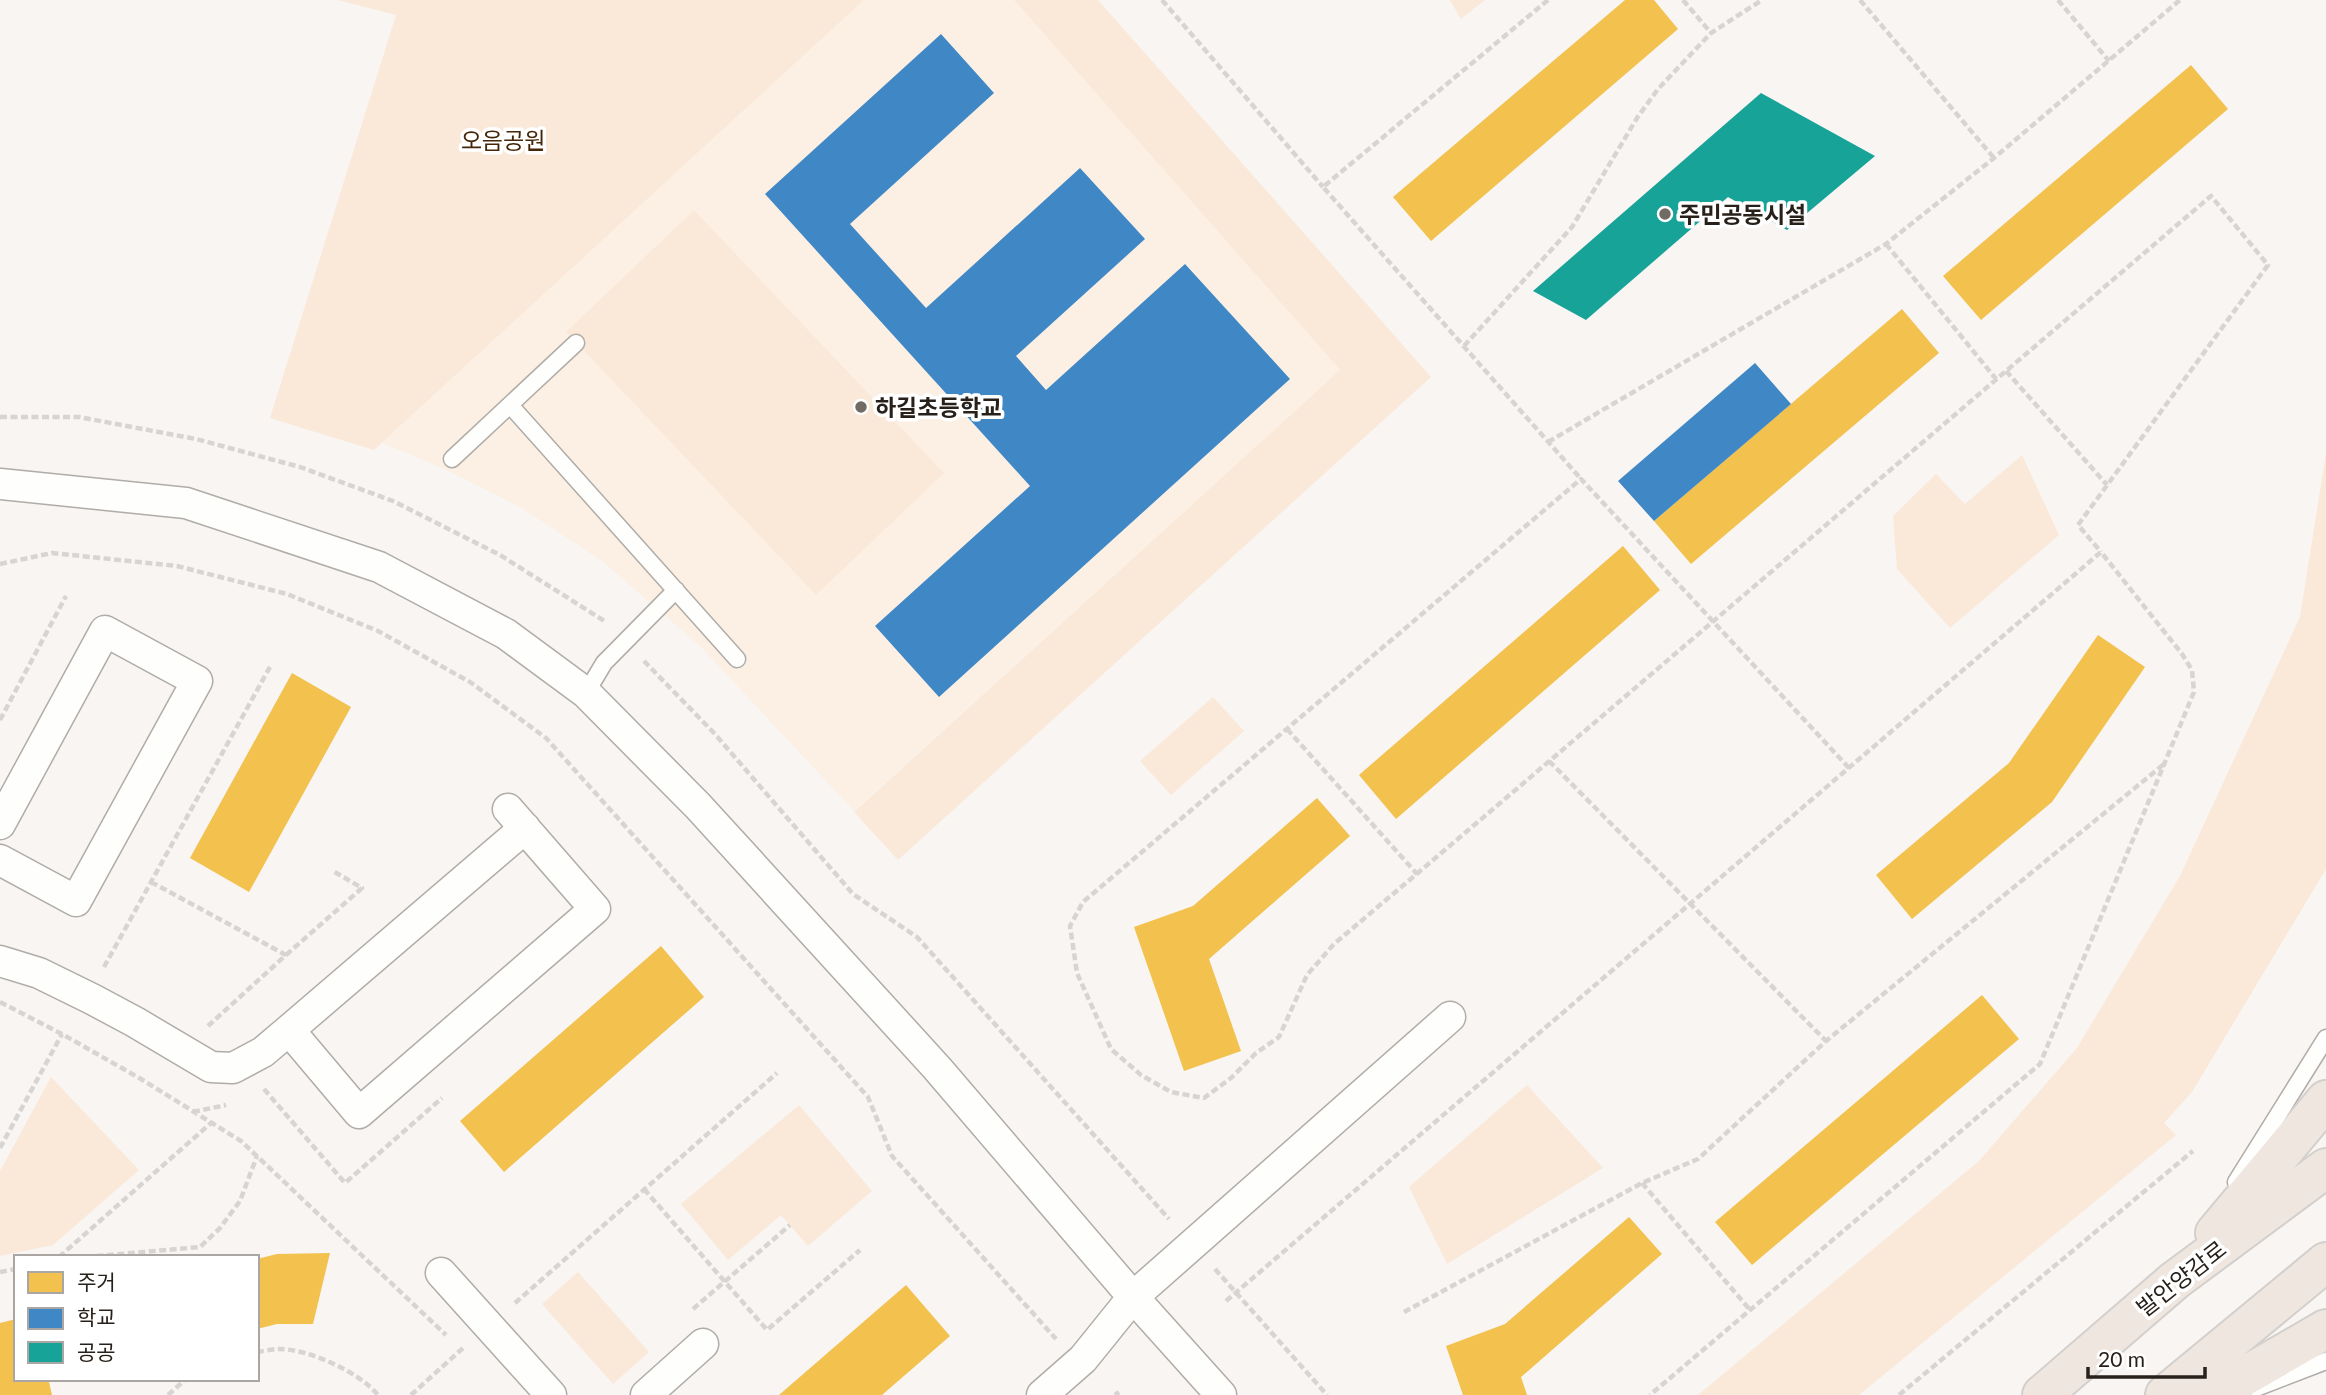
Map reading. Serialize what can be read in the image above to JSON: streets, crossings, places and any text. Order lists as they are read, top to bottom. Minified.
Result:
{"streets":{"highway":["발안양감로"]},"parks":["오음공원"],"places":["주민공동시설","하길초등학교"],"legend":["주거","학교","공공"],"scale_bar":"20 m"}
